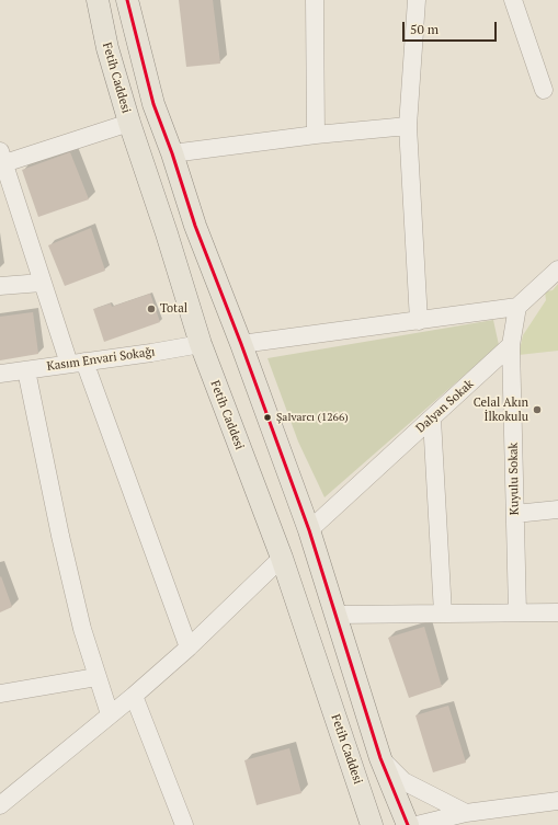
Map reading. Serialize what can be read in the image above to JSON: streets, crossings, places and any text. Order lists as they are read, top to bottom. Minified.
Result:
{"streets":{"main road":["Fetih Caddesi"],"street":["Kasım Envari Sokağı","Dalyan Sokak","Kuyulu Sokak"]},"crossings":[["Fetih Caddesi","Kasım Envari Sokağı"],["Dalyan Sokak","Kuyulu Sokak"]],"places":["Total","Celal Akın İlkokulu","Şalvarcı (1266)"],"scale_bar":"50 m"}
